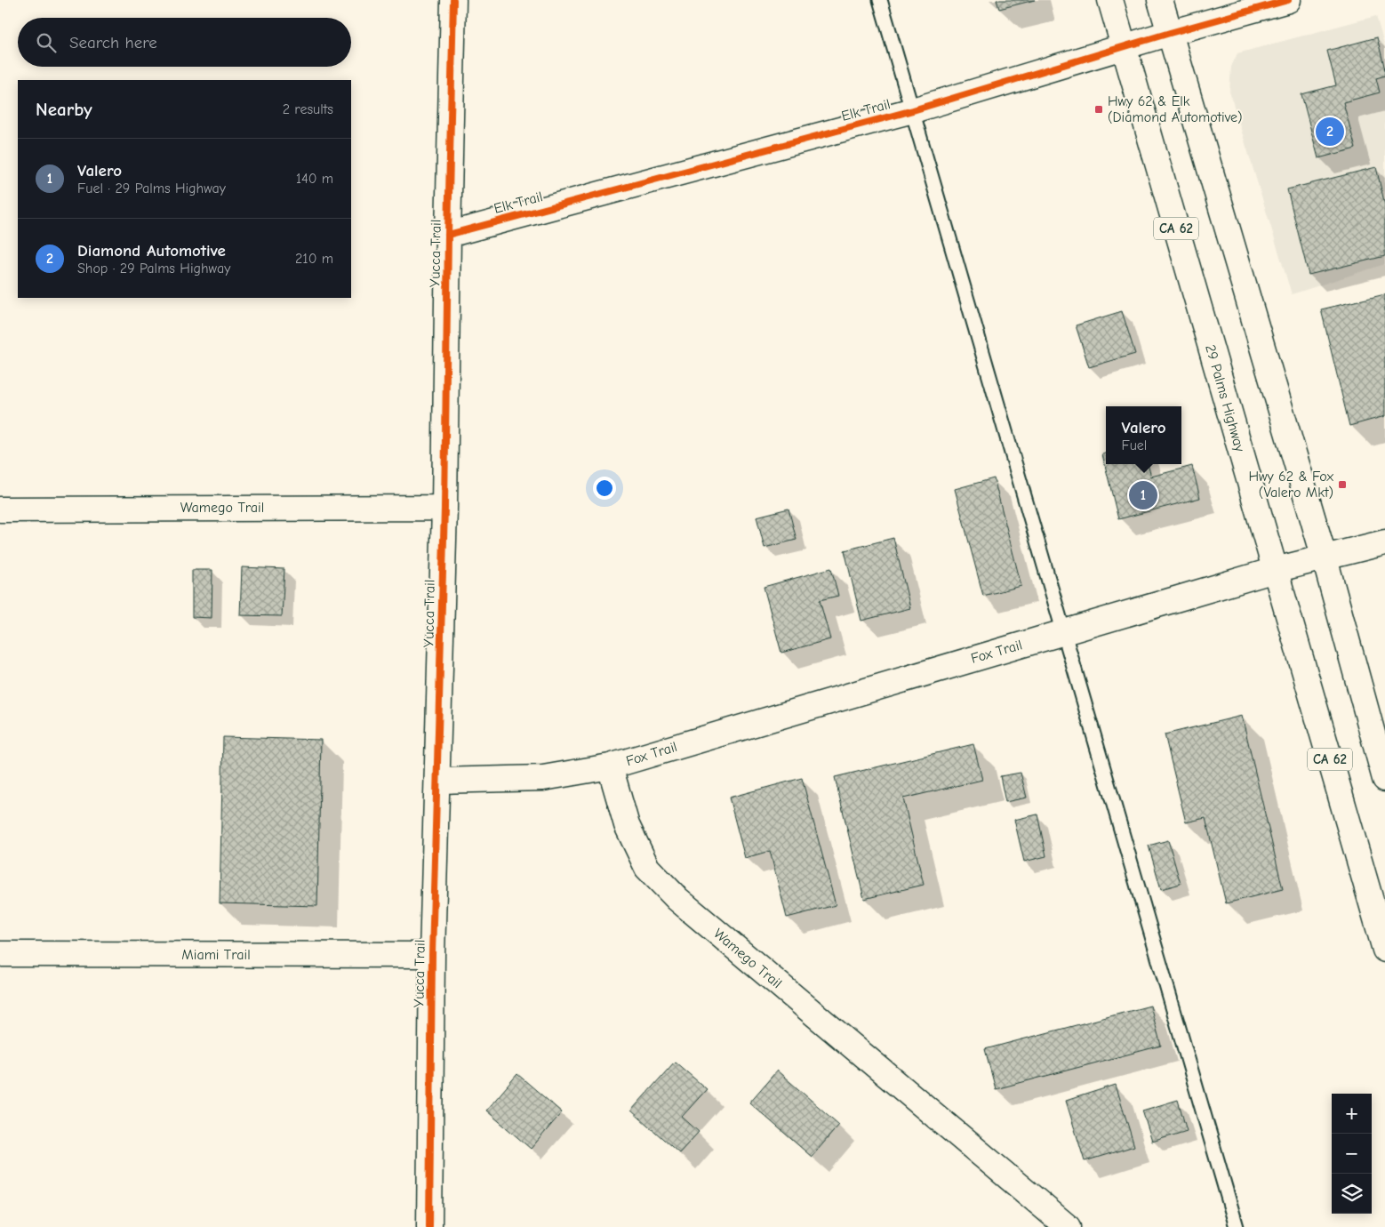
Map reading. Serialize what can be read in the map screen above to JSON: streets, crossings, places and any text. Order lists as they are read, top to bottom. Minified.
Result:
{"streets":{"street":["Elk Trail","CA 62","Yucca Trail","29 Palms Highway","Wamego Trail","Fox Trail","Miami Trail"]},"crossings":[["Elk Trail","Yucca Trail"],["Elk Trail","29 Palms Highway"],["Yucca Trail","Wamego Trail"],["Yucca Trail","Miami Trail"],["29 Palms Highway","Fox Trail"],["Wamego Trail","Fox Trail"]],"places":{"transit":["Hwy 62 & Elk (Diamond Automotive)","Hwy 62 & Fox (Valero Mkt)"]},"page":{"search":"Search here","heading":["Nearby","2 results"],"pins":["2","1"],"list":[{"mark":"1","name":"Valero","note":"Fuel · 29 Palms Highway","value":"140 m"},{"mark":"2","name":"Diamond Automotive","note":"Shop · 29 Palms Highway","value":"210 m"}],"popup":["Valero","Fuel"],"map_buttons":["+","−"]}}
